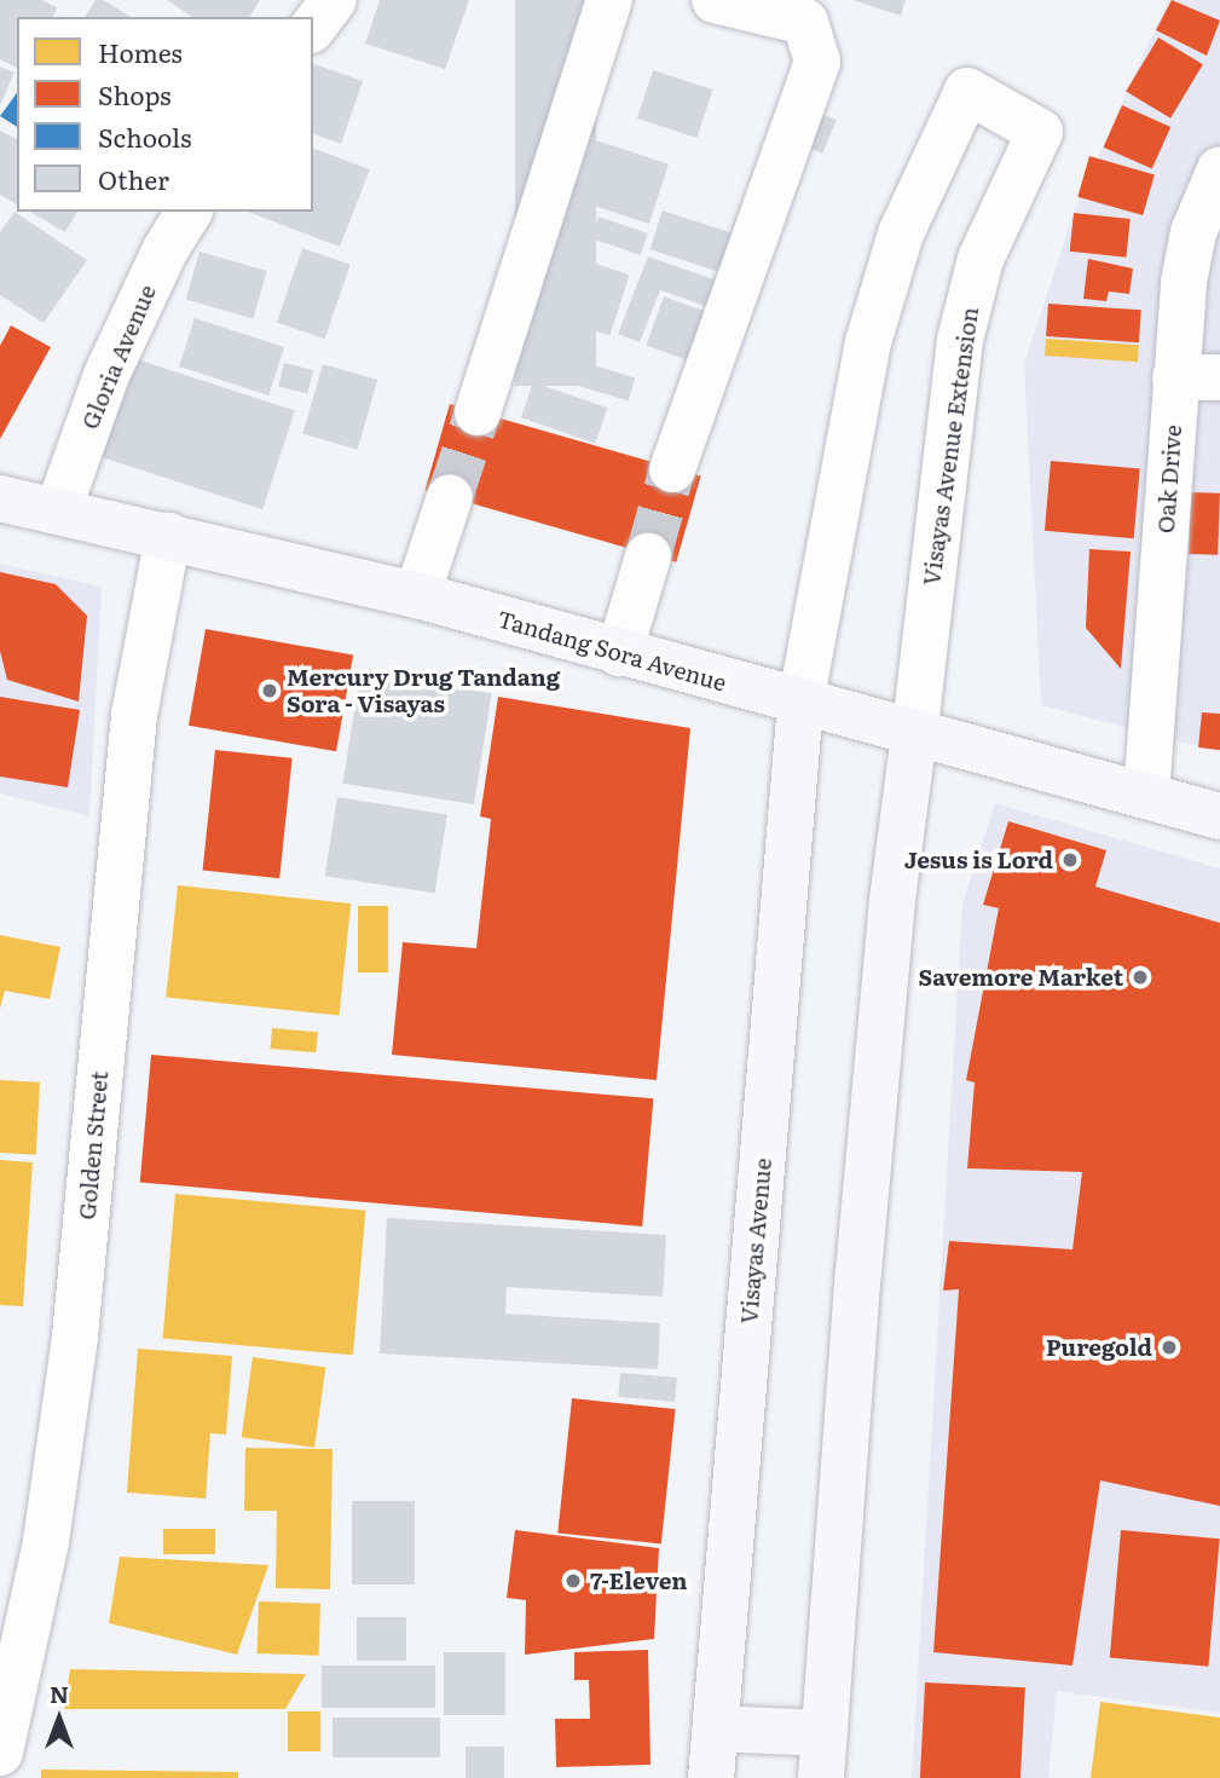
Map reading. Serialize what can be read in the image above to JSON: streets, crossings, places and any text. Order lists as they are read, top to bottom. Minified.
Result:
{"streets":{"main road":["Tandang Sora Avenue","Visayas Avenue"],"street":["Gloria Avenue","Visayas Avenue Extension","Oak Drive","Golden Street"]},"crossings":[["Gloria Avenue","Tandang Sora Avenue"],["Visayas Avenue Extension","Tandang Sora Avenue"],["Visayas Avenue Extension","Visayas Avenue"],["Oak Drive","Tandang Sora Avenue"],["Tandang Sora Avenue","Golden Street"],["Tandang Sora Avenue","Visayas Avenue"]],"places":["Mercury Drug Tandang Sora - Visayas","Jesus is Lord","Savemore Market","Puregold","7-Eleven"],"legend":["Homes","Shops","Schools","Other"],"north":"top"}
